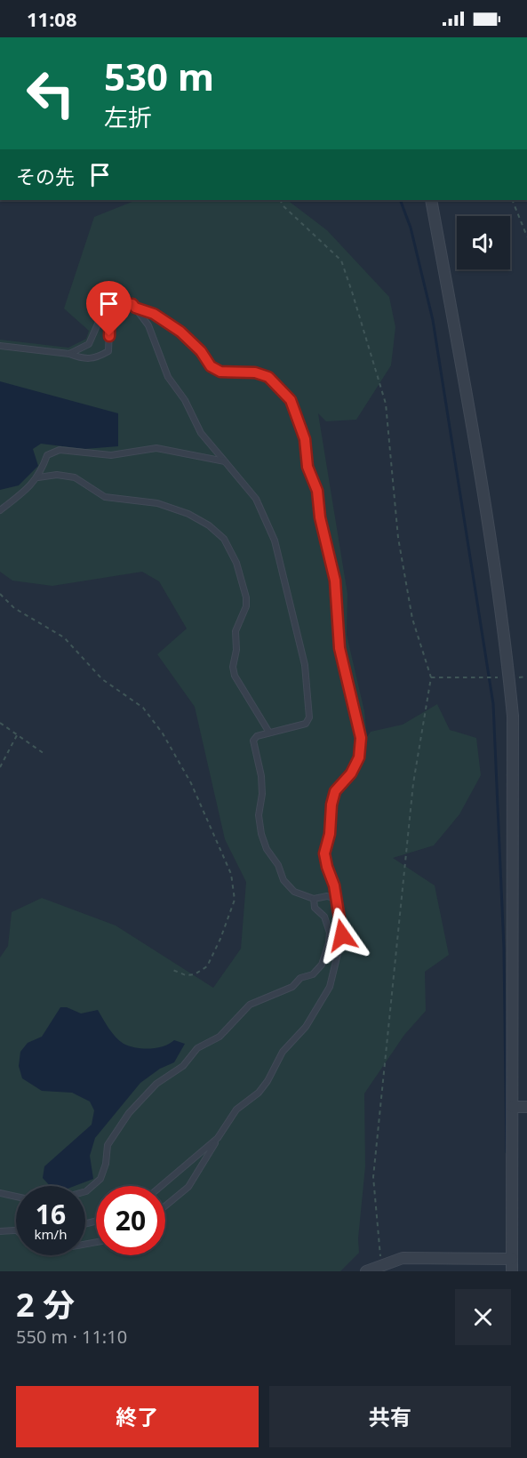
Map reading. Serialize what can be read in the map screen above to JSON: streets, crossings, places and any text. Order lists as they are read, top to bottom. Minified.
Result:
{"page":{"status":"11:08","turn":["530 m","左折"],"then":"その先","speed":"16 km/h","limit":"20","heading":["2 分","550 m · 11:10"],"buttons":["終了","共有"]}}
